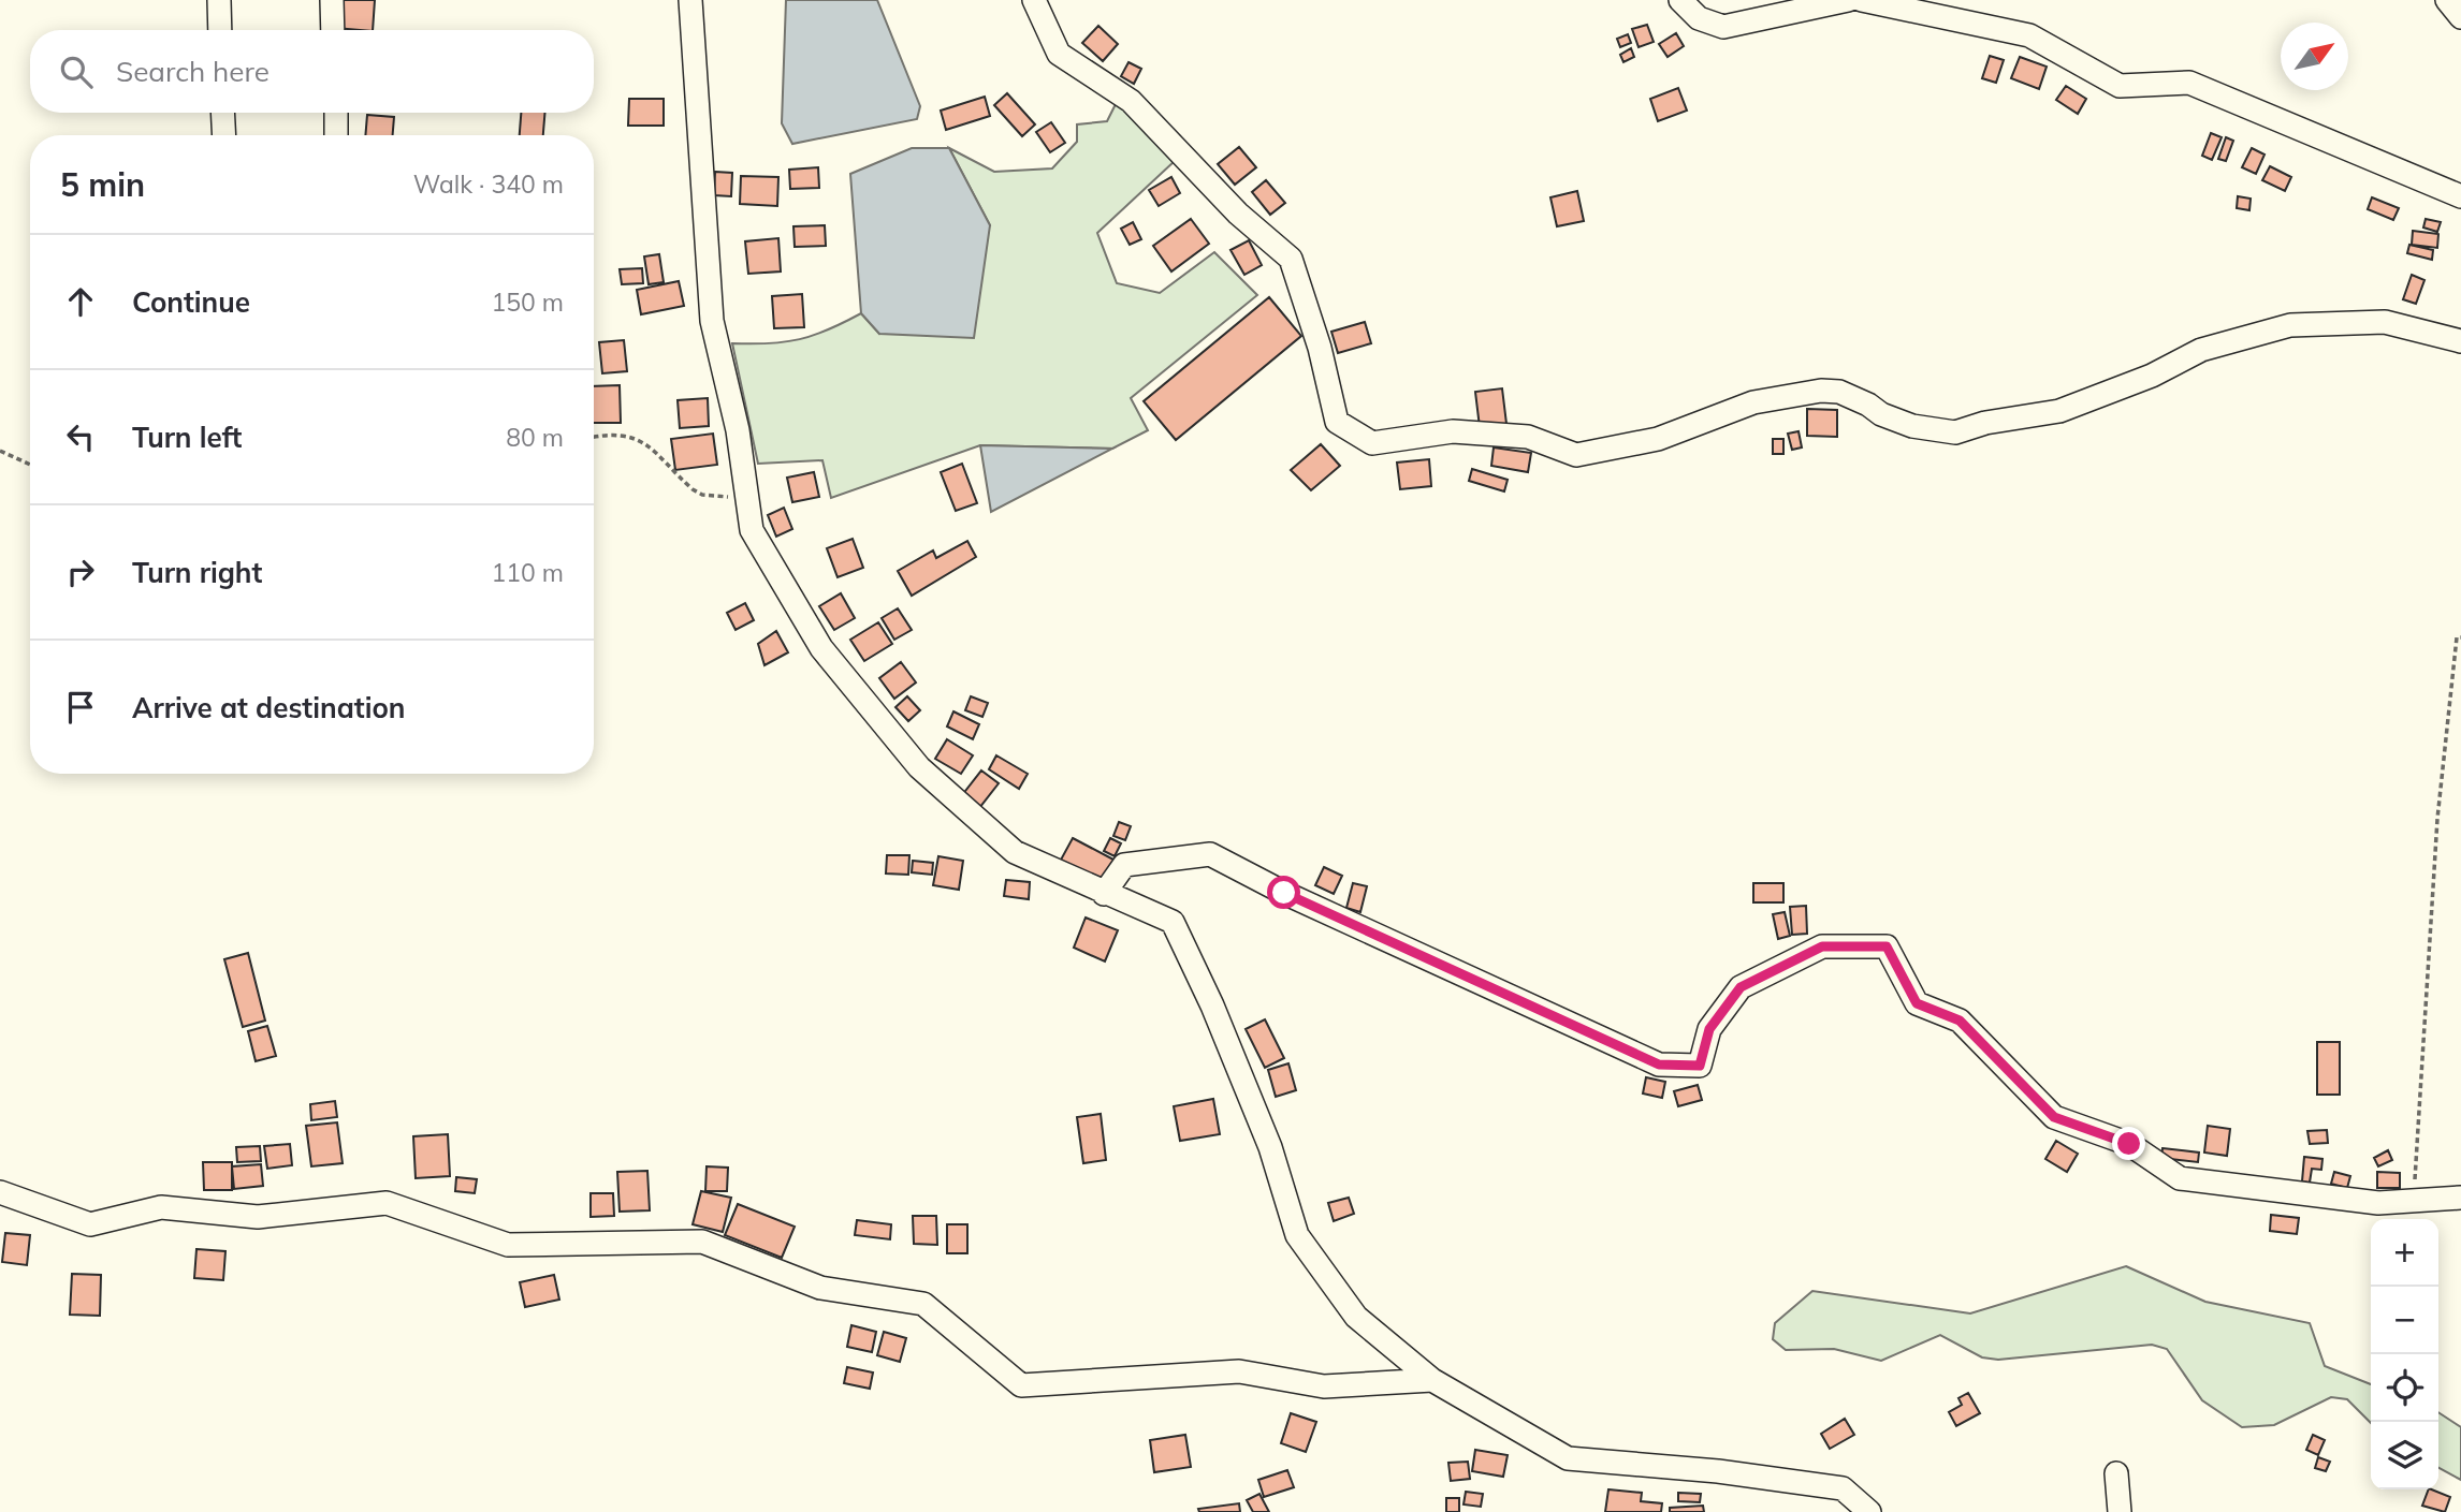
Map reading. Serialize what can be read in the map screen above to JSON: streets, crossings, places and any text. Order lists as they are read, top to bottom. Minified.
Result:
{"north":"top right","page":{"search":"Search here","heading":["5 min","Walk · 340 m"],"list":[["Continue","150 m"],["Turn left","80 m"],["Turn right","110 m"],"Arrive at destination"],"map_buttons":["+","−"]}}
